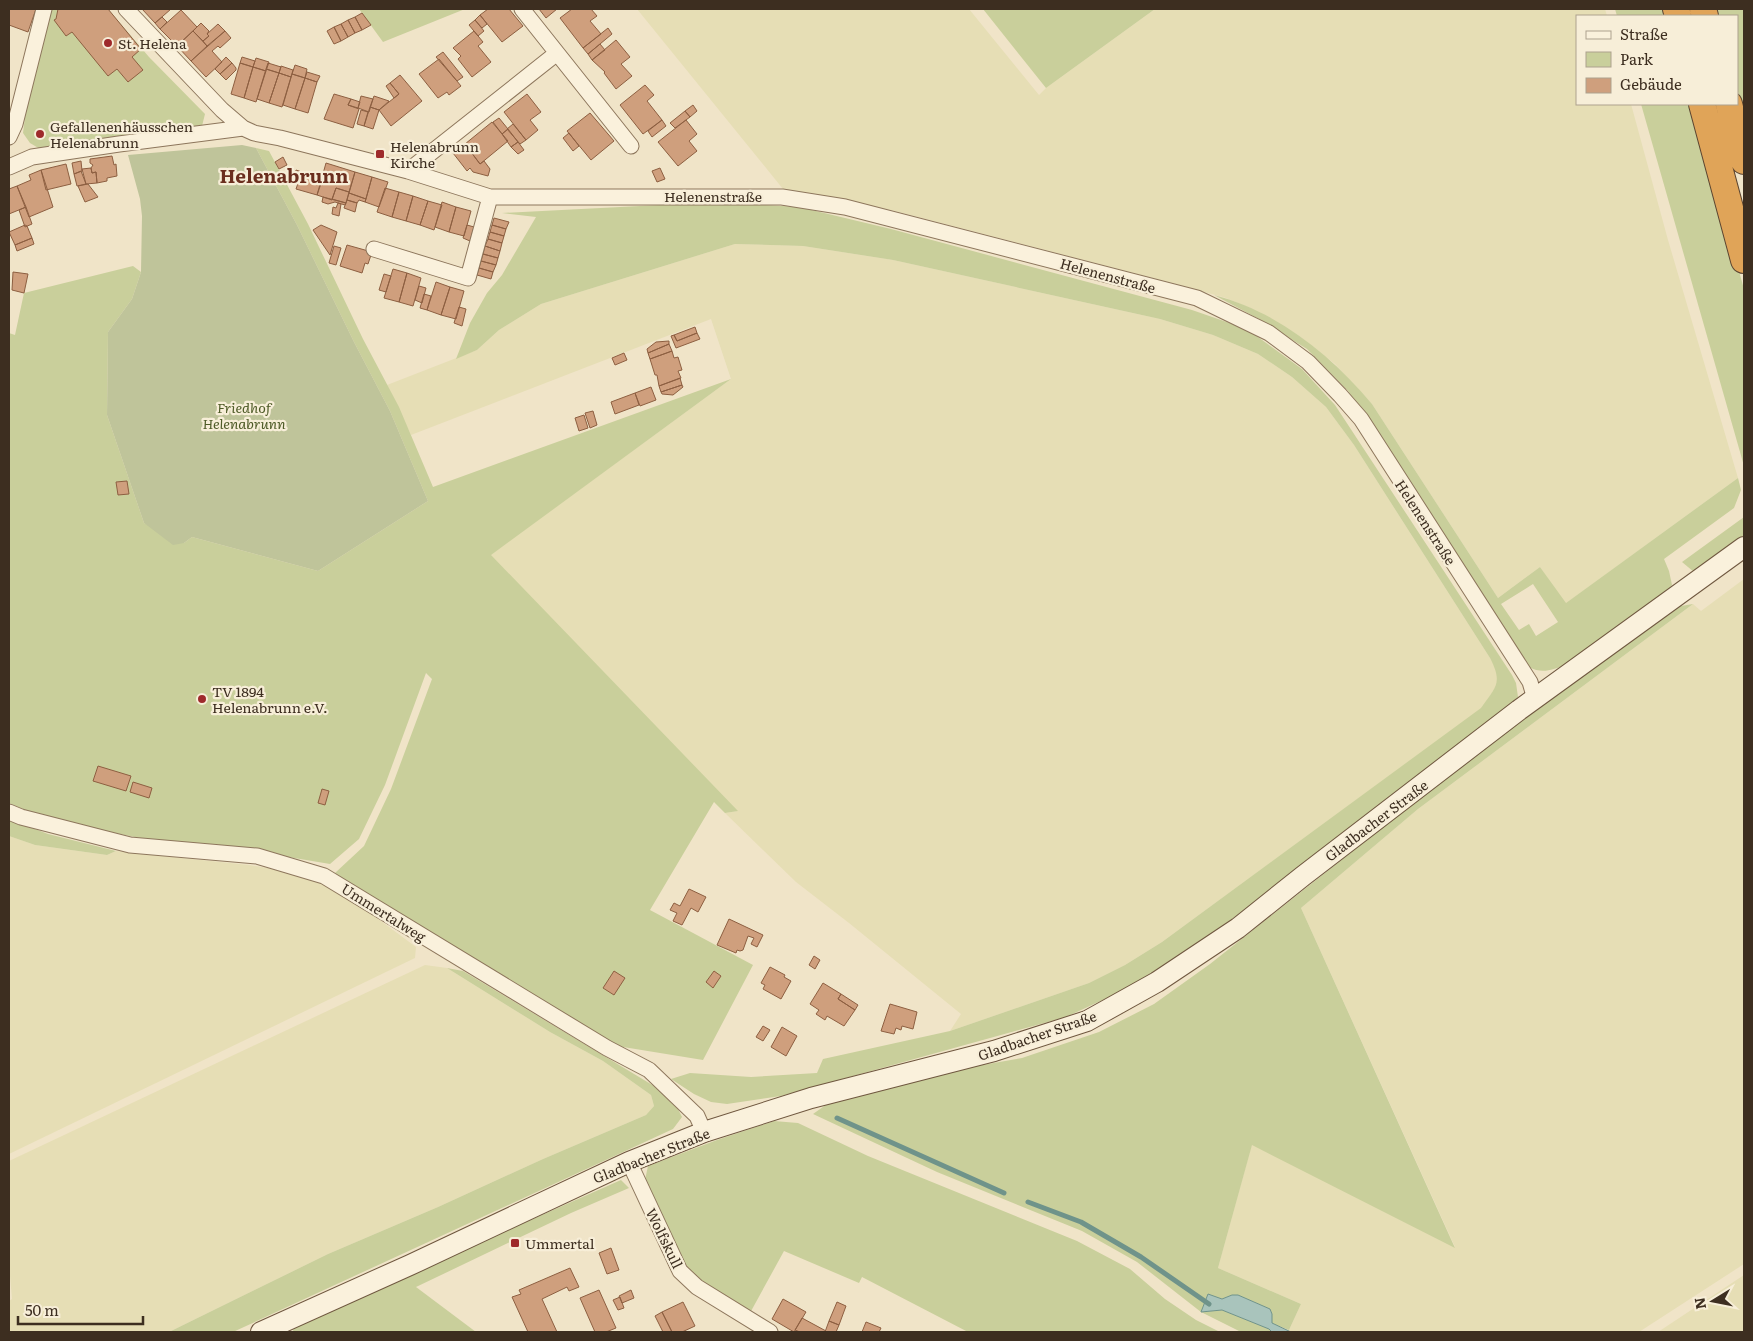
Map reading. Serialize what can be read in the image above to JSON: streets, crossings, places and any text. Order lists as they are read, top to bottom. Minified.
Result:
{"streets":{"main road":["Gladbacher Straße"],"street":["Helenenstraße","Ummertalweg","Wolfskull"]},"crossings":[["Helenenstraße","Gladbacher Straße"],["Gladbacher Straße","Ummertalweg"],["Gladbacher Straße","Wolfskull"]],"districts":["Helenabrunn"],"parks":["Friedhof Helenabrunn"],"places":{"other":["St. Helena","Gefallenenhäusschen Helenabrunn","TV 1894 Helenabrunn e.V."],"transit":["Helenabrunn Kirche","Ummertal"]},"legend":["Straße","Park","Gebäude"],"scale_bar":"50 m","north":"left"}
